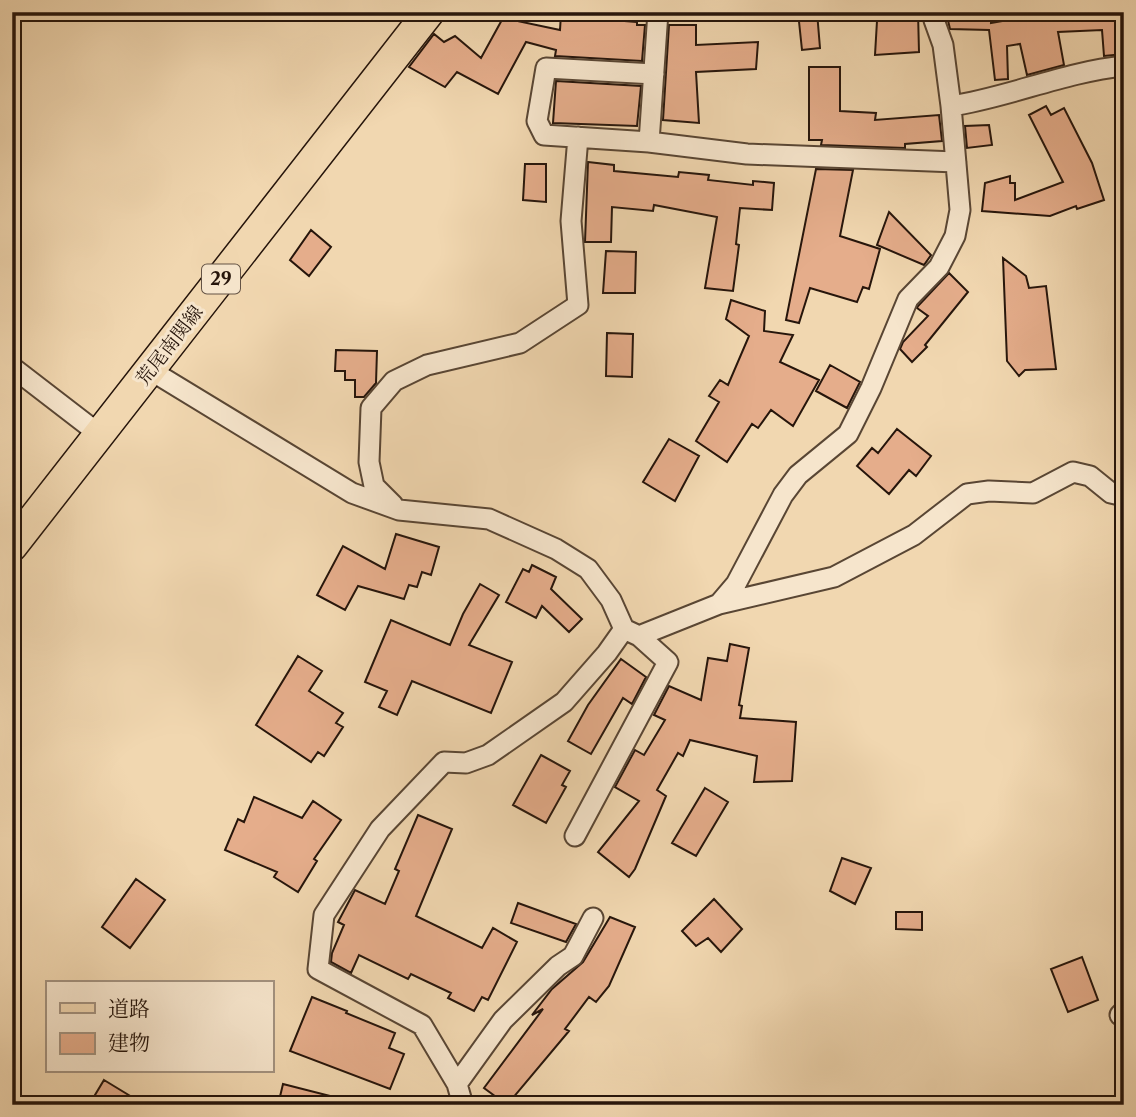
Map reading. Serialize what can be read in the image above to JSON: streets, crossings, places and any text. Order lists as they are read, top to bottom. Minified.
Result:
{"streets":{"main road":["29","荒尾南関線"]},"legend":["道路","建物"]}
